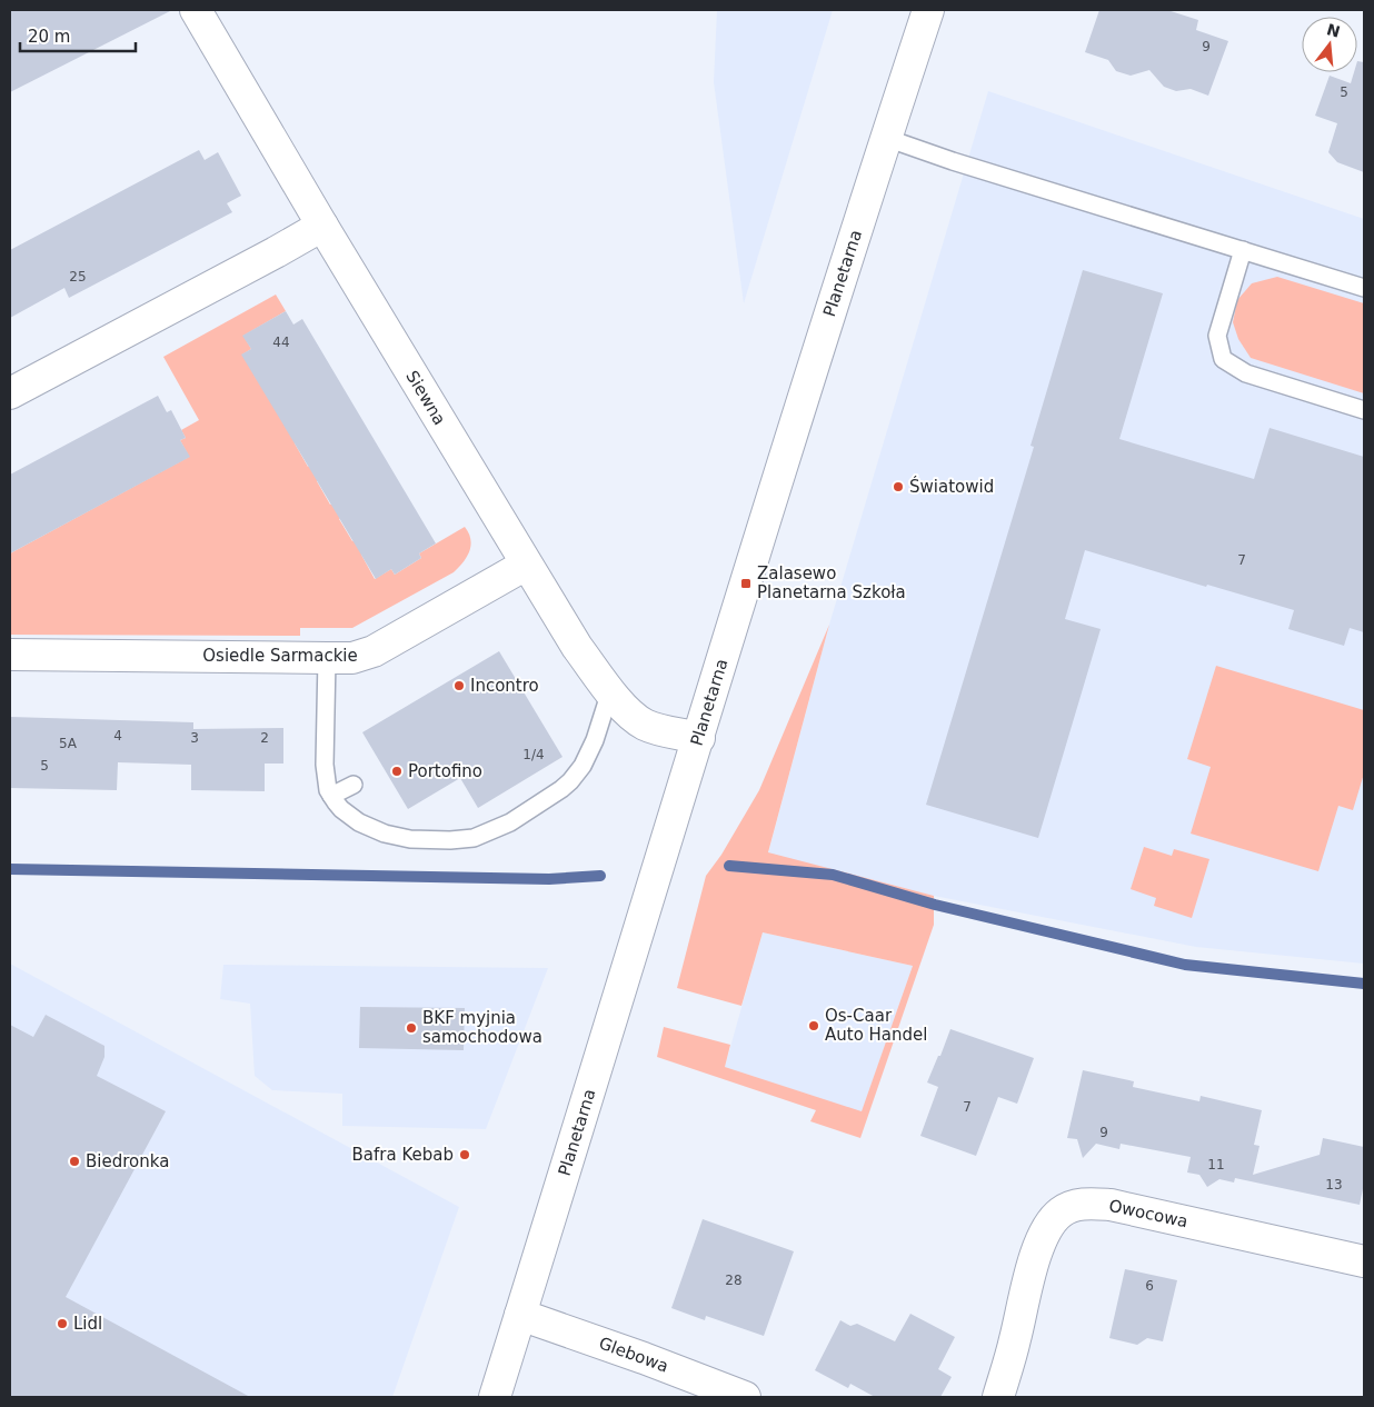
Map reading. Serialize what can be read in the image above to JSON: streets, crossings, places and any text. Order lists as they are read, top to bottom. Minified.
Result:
{"streets":{"street":["Planetarna","Siewna","Osiedle Sarmackie","Owocowa","Glebowa"]},"crossings":[["Planetarna","Siewna"],["Planetarna","Glebowa"],["Siewna","Osiedle Sarmackie"]],"places":{"other":["Światowid","Incontro","Portofino","Os-Caar Auto Handel","BKF myjnia samochodowa","Bafra Kebab","Biedronka","Lidl"],"transit":["Zalasewo Planetarna Szkoła"]},"house_numbers":["9","5","25","44","7","4","3","2","5A","1/4","5","7","9","11","13","28","6"],"scale_bar":"20 m","north":"top"}
